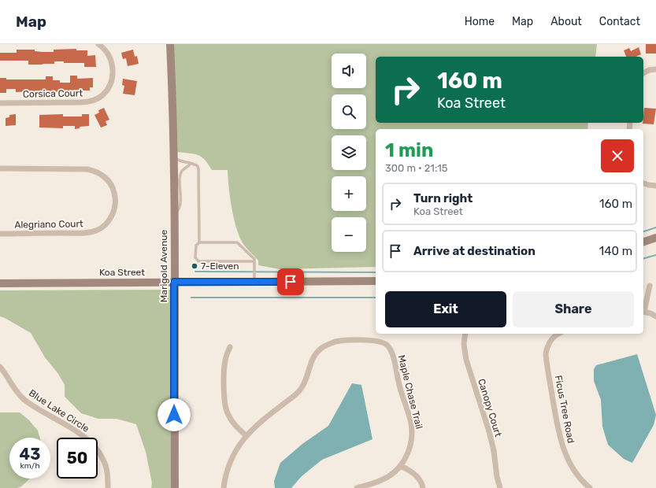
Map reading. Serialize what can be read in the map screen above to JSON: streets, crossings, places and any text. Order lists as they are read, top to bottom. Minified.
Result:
{"streets":{"main road":["Marigold Avenue","Koa Street"],"street":["Corsica Court","Alegriano Court","Maple Chase Trail","Canopy Court","Ficus Tree Road","Blue Lake Circle"]},"crossings":[["Marigold Avenue","Koa Street"]],"places":["7-Eleven"],"page":{"header":"Map","nav":["Home","Map","About","Contact"],"map_buttons":["+","−"],"turn":["160 m","Koa Street"],"heading":["1 min","300 m · 21:15"],"list":[{"name":"Turn right","note":"Koa Street","value":"160 m"},{"name":"Arrive at destination","value":"140 m"}],"buttons":["Exit","Share"],"speed":"43 km/h","limit":"50"}}
